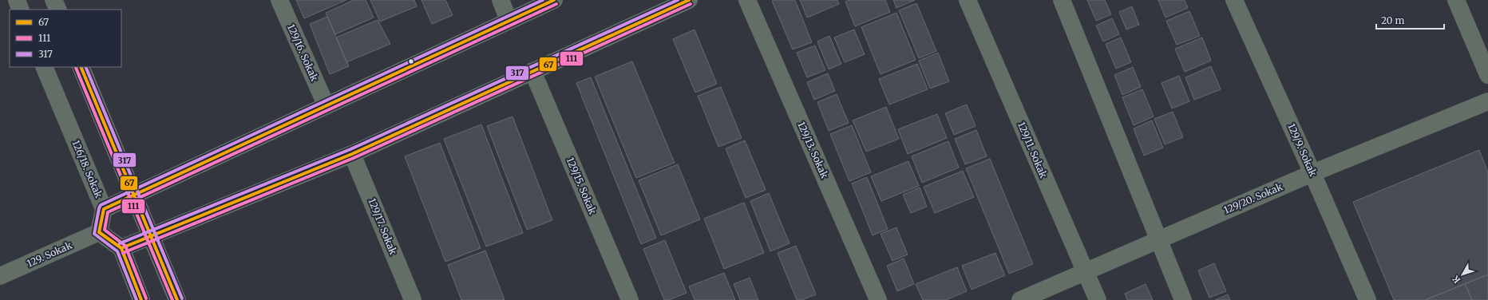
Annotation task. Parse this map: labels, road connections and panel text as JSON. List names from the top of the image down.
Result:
{
  "streets": {
    "street": [
      "129/16. Sokak",
      "129/13. Sokak",
      "129/11. Sokak",
      "129/9. Sokak",
      "126/18. Sokak",
      "129/15. Sokak",
      "129/20. Sokak",
      "129/17. Sokak",
      "129. Sokak"
    ]
  },
  "crossings": [
    ["129/11. Sokak", "129/20. Sokak"],
    ["129/9. Sokak", "129/20. Sokak"],
    ["126/18. Sokak", "129. Sokak"]
  ],
  "lines": ["transit line 67", "transit line 317", "transit line 111"],
  "legend": ["67", "111", "317"],
  "scale_bar": "20 m",
  "north": "bottom left"
}
